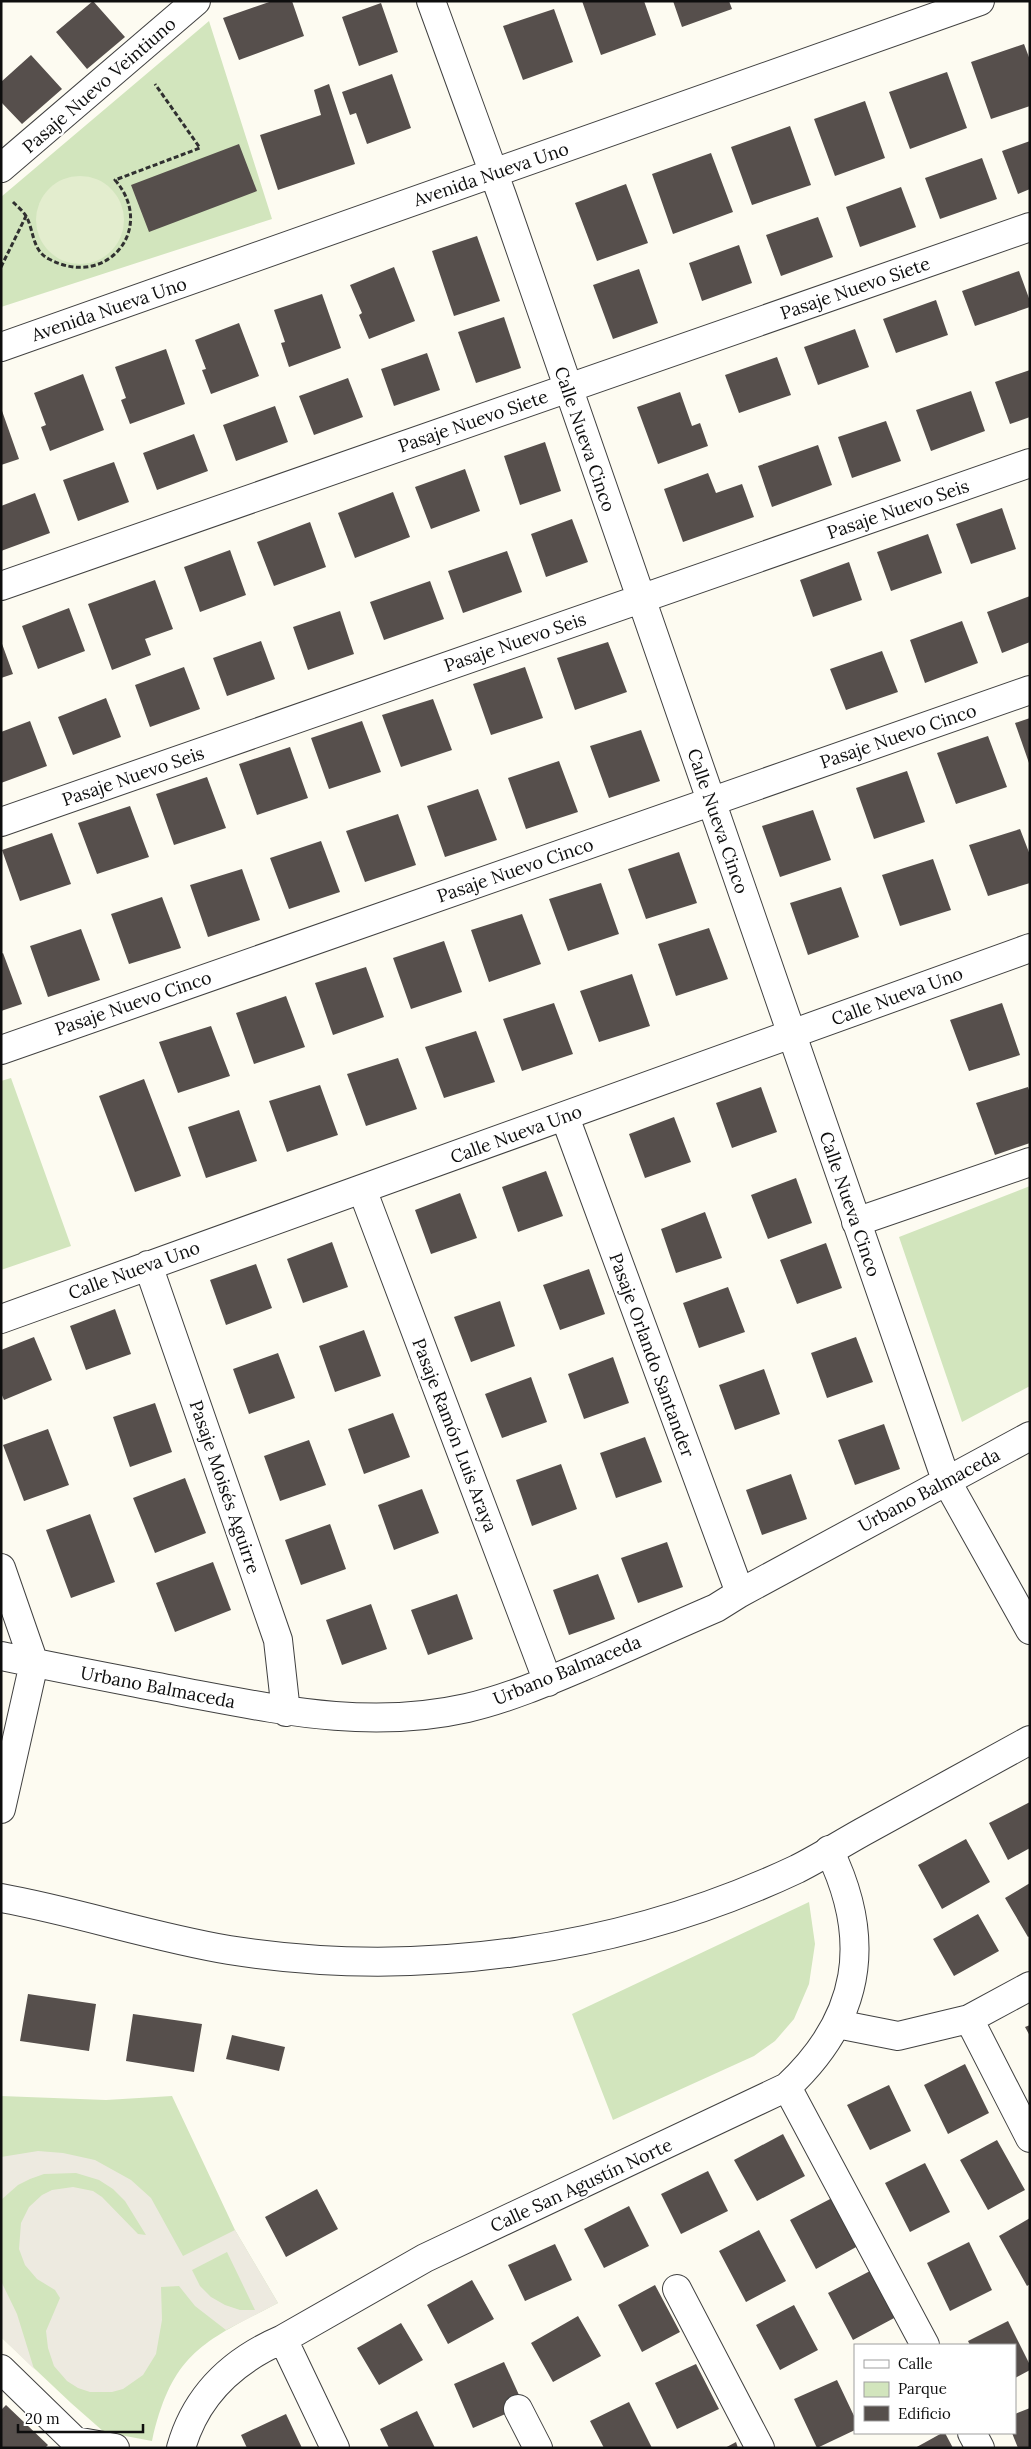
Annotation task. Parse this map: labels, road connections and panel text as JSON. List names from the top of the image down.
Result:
{
  "streets": {
    "street": [
      "Pasaje Nuevo Veintiuno",
      "Avenida Nueva Uno",
      "Pasaje Nuevo Siete",
      "Calle Nueva Cinco",
      "Pasaje Nuevo Seis",
      "Pasaje Nuevo Cinco",
      "Calle Nueva Uno",
      "Pasaje Orlando Santander",
      "Pasaje Ramón Luis Araya",
      "Pasaje Moisés Aguirre",
      "Urbano Balmaceda",
      "Calle San Agustín Norte"
    ]
  },
  "crossings": [
    ["Avenida Nueva Uno", "Calle Nueva Cinco"],
    ["Pasaje Nuevo Siete", "Calle Nueva Cinco"],
    ["Calle Nueva Cinco", "Pasaje Nuevo Seis"],
    ["Calle Nueva Cinco", "Pasaje Nuevo Cinco"],
    ["Calle Nueva Cinco", "Calle Nueva Uno"],
    ["Calle Nueva Cinco", "Urbano Balmaceda"],
    ["Calle Nueva Uno", "Pasaje Orlando Santander"],
    ["Calle Nueva Uno", "Pasaje Ramón Luis Araya"],
    ["Calle Nueva Uno", "Pasaje Moisés Aguirre"],
    ["Pasaje Orlando Santander", "Urbano Balmaceda"],
    ["Pasaje Ramón Luis Araya", "Urbano Balmaceda"],
    ["Pasaje Moisés Aguirre", "Urbano Balmaceda"]
  ],
  "legend": ["Calle", "Parque", "Edificio"],
  "scale_bar": "20 m"
}
